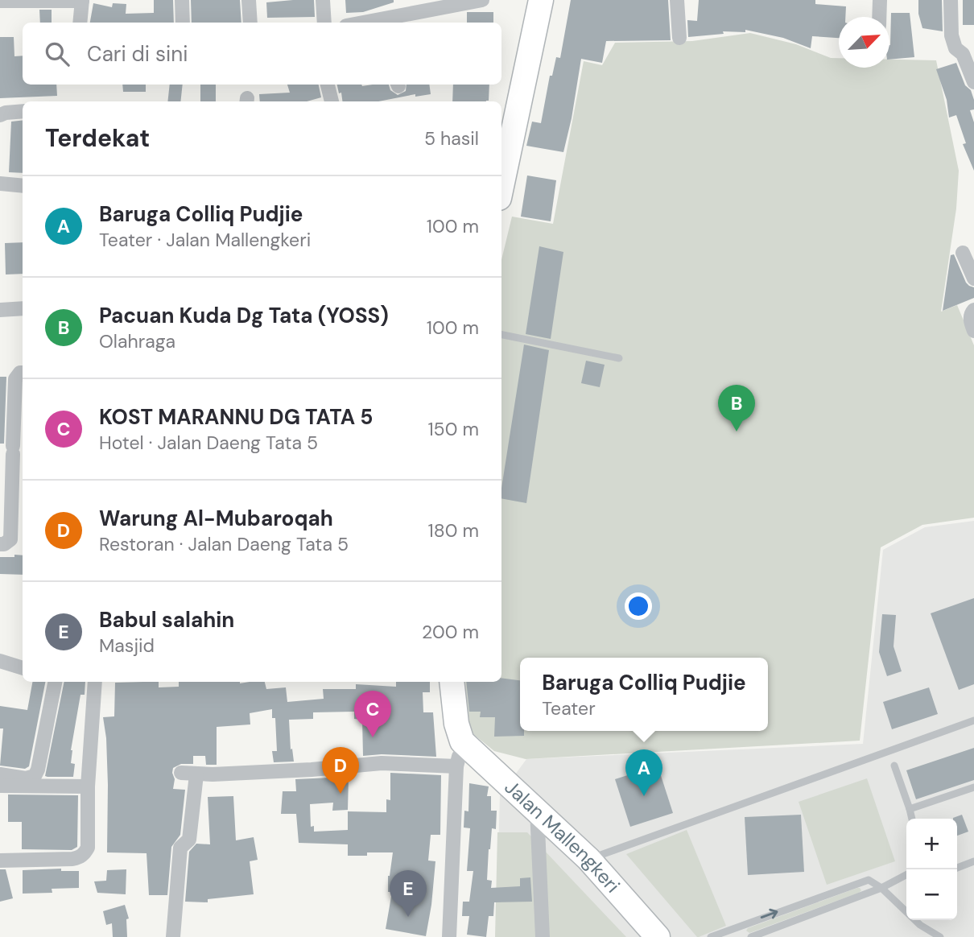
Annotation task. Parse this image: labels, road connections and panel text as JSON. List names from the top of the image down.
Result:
{
  "streets": {
    "main road": ["Jalan Mallengkeri"]
  },
  "north": "top right",
  "page": {
    "search": "Cari di sini",
    "heading": ["Terdekat", "5 hasil"],
    "list": [
      {
        "mark": "A",
        "name": "Baruga Colliq Pudjie",
        "note": "Teater · Jalan Mallengkeri",
        "value": "100 m"
      },
      {
        "mark": "B",
        "name": "Pacuan Kuda Dg Tata (YOSS)",
        "note": "Olahraga",
        "value": "100 m"
      },
      {
        "mark": "C",
        "name": "KOST MARANNU DG TATA 5",
        "note": "Hotel · Jalan Daeng Tata 5",
        "value": "150 m"
      },
      {
        "mark": "D",
        "name": "Warung Al-Mubaroqah",
        "note": "Restoran · Jalan Daeng Tata 5",
        "value": "180 m"
      },
      {
        "mark": "E",
        "name": "Babul salahin",
        "note": "Masjid",
        "value": "200 m"
      }
    ],
    "pins": [
      "B",
      "C",
      "D",
      "A",
      "E"
    ],
    "popup": ["Baruga Colliq Pudjie", "Teater"],
    "map_buttons": ["+", "−"]
  }
}
